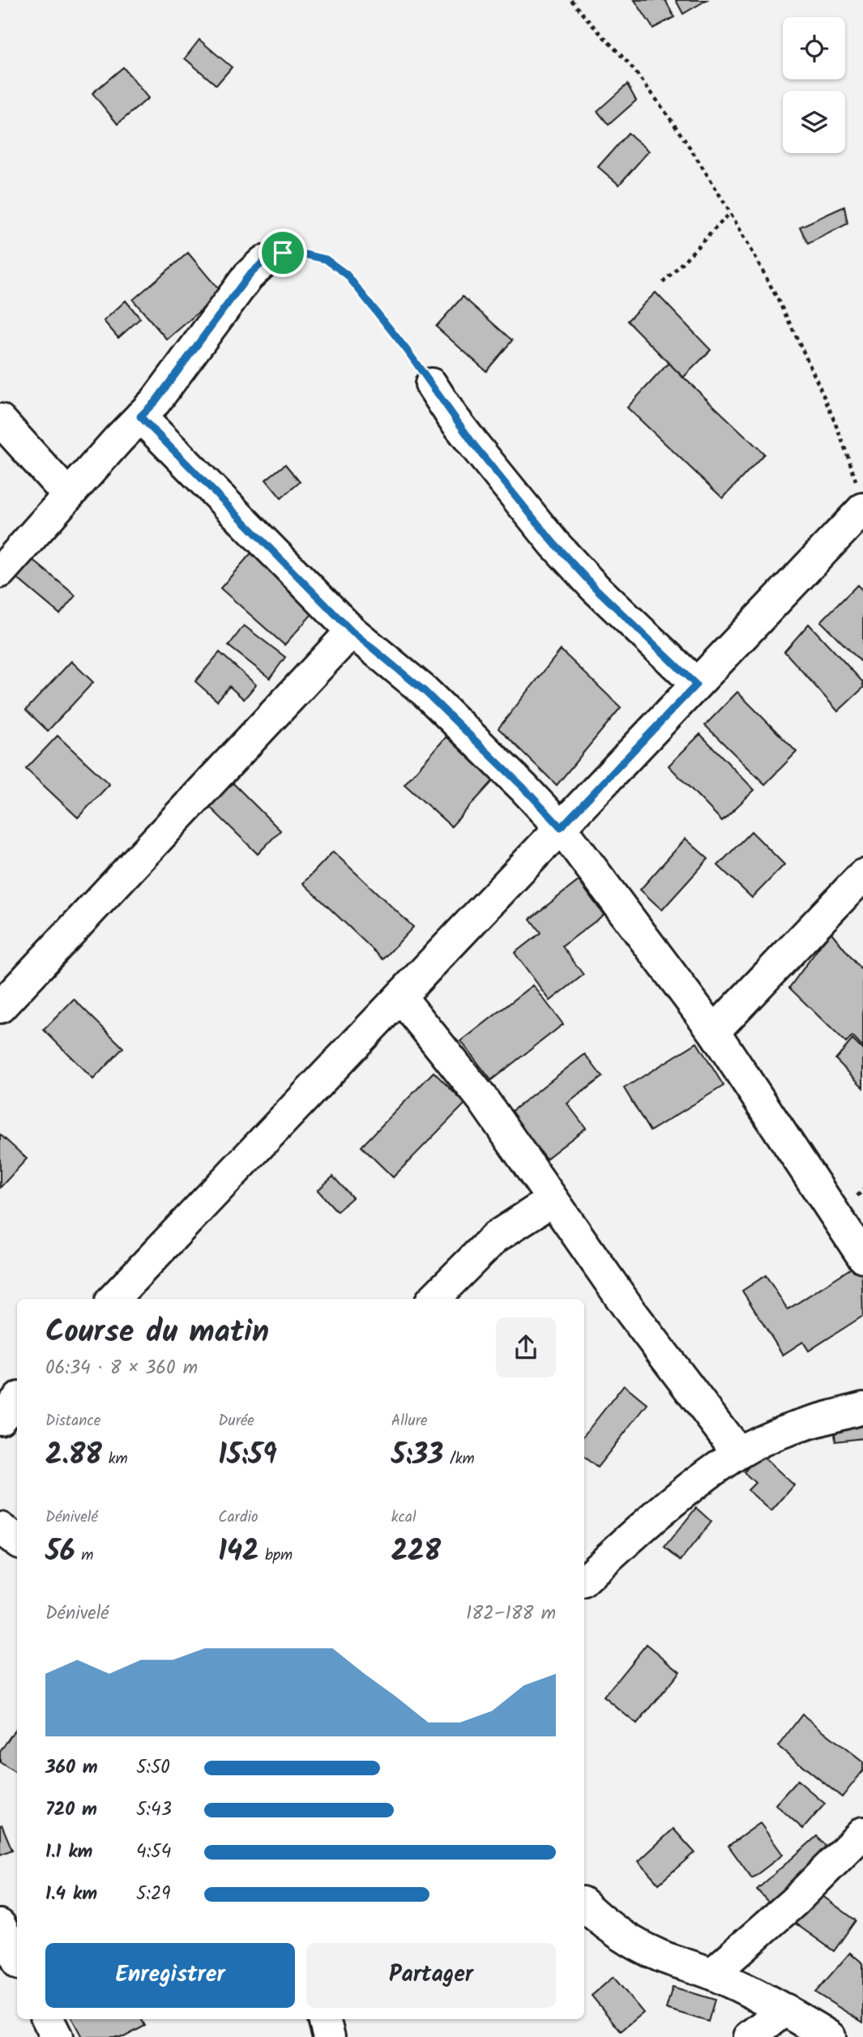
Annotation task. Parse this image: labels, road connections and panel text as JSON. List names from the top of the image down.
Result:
{
  "page": {
    "heading": ["Course du matin", "06:34 · 8 × 360 m"],
    "stats": [
      ["Distance", "2.88 km"],
      ["Durée", "15:59"],
      ["Allure", "5:33 /km"],
      ["Dénivelé", "56 m"],
      ["Cardio", "142 bpm"],
      ["kcal", "228"]
    ],
    "chart": ["Dénivelé", "182–188 m"],
    "list": [
      {
        "name": "360 m",
        "note": "5:50"
      },
      {
        "name": "720 m",
        "note": "5:43"
      },
      {
        "name": "1.1 km",
        "note": "4:54"
      },
      {
        "name": "1.4 km",
        "note": "5:29"
      }
    ],
    "buttons": ["Enregistrer", "Partager"]
  }
}
